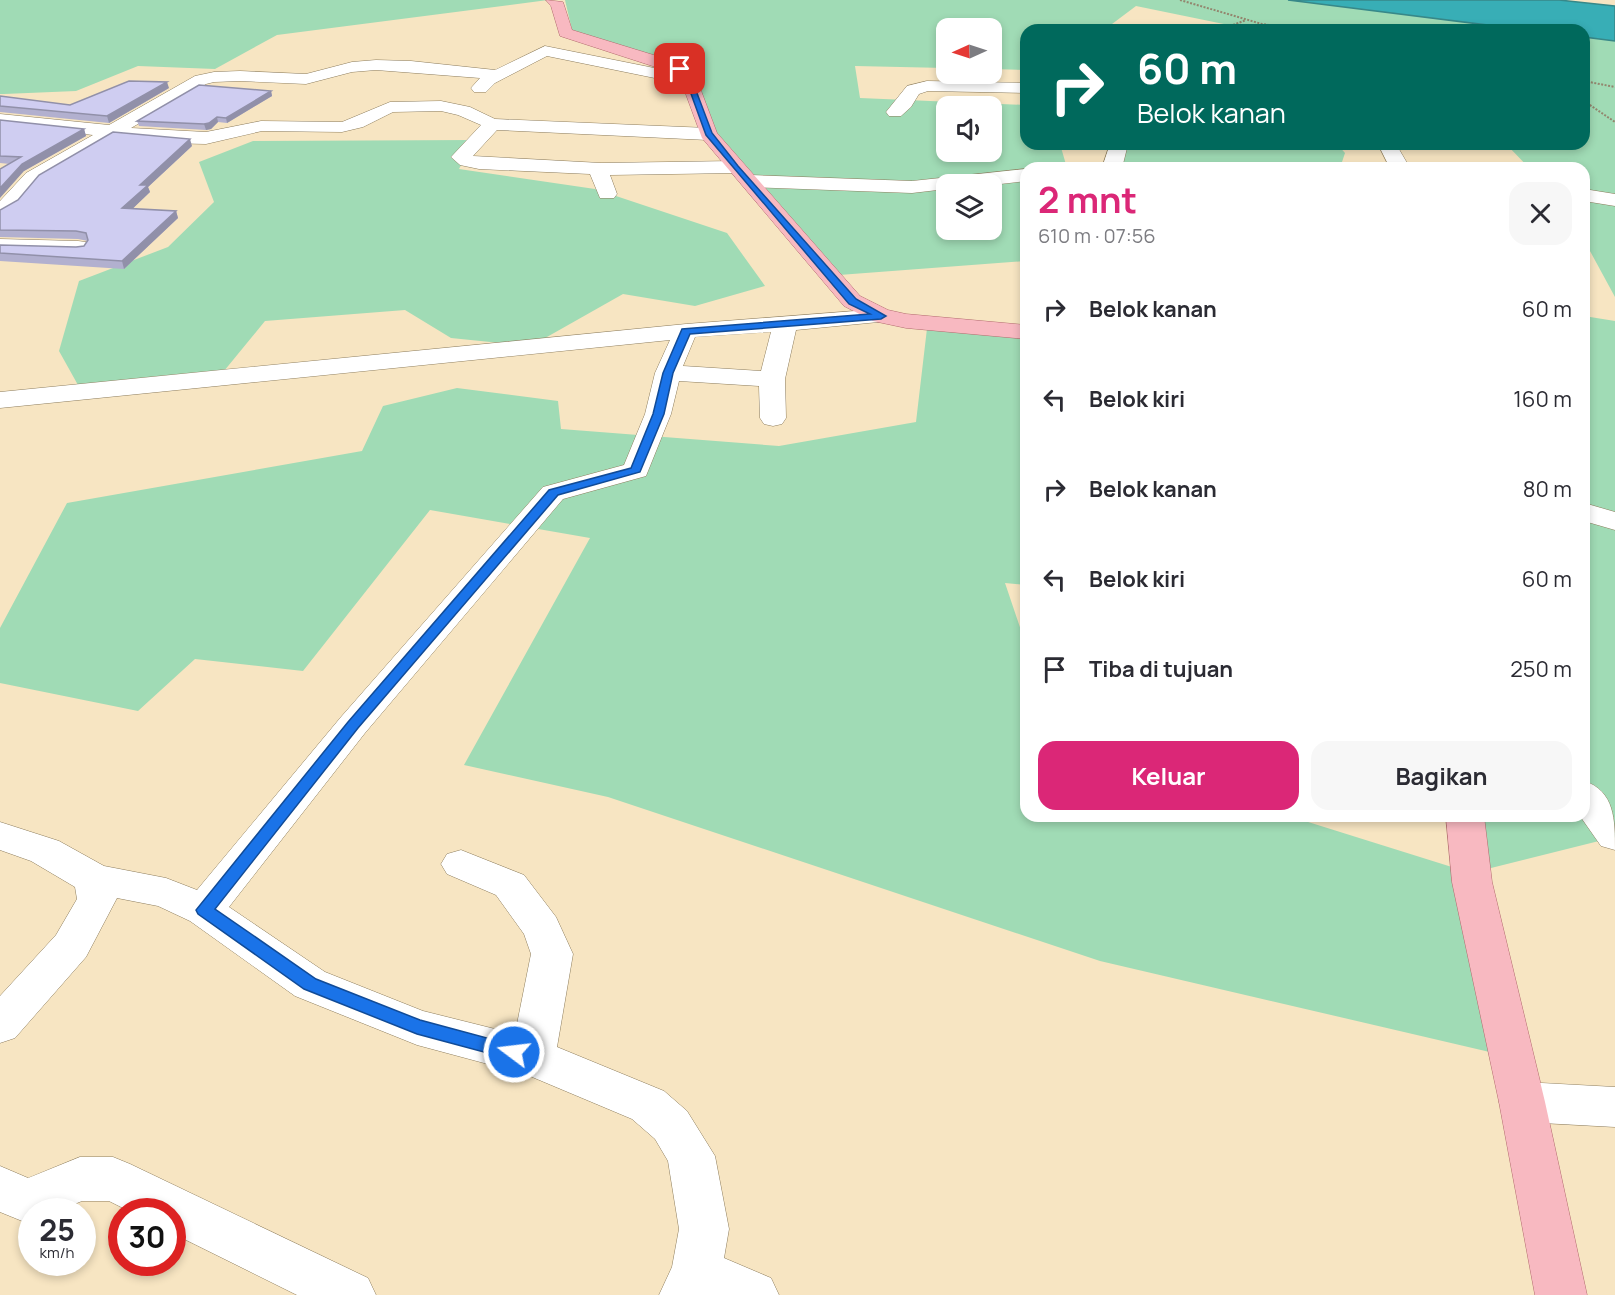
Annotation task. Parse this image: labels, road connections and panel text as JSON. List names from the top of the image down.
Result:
{
  "north": "left",
  "page": {
    "turn": ["60 m", "Belok kanan"],
    "heading": ["2 mnt", "610 m · 07:56"],
    "list": [
      {
        "name": "Belok kanan",
        "value": "60 m"
      },
      {
        "name": "Belok kiri",
        "value": "160 m"
      },
      {
        "name": "Belok kanan",
        "value": "80 m"
      },
      {
        "name": "Belok kiri",
        "value": "60 m"
      },
      {
        "name": "Tiba di tujuan",
        "value": "250 m"
      }
    ],
    "buttons": ["Keluar", "Bagikan"],
    "speed": "25 km/h",
    "limit": "30"
  }
}
